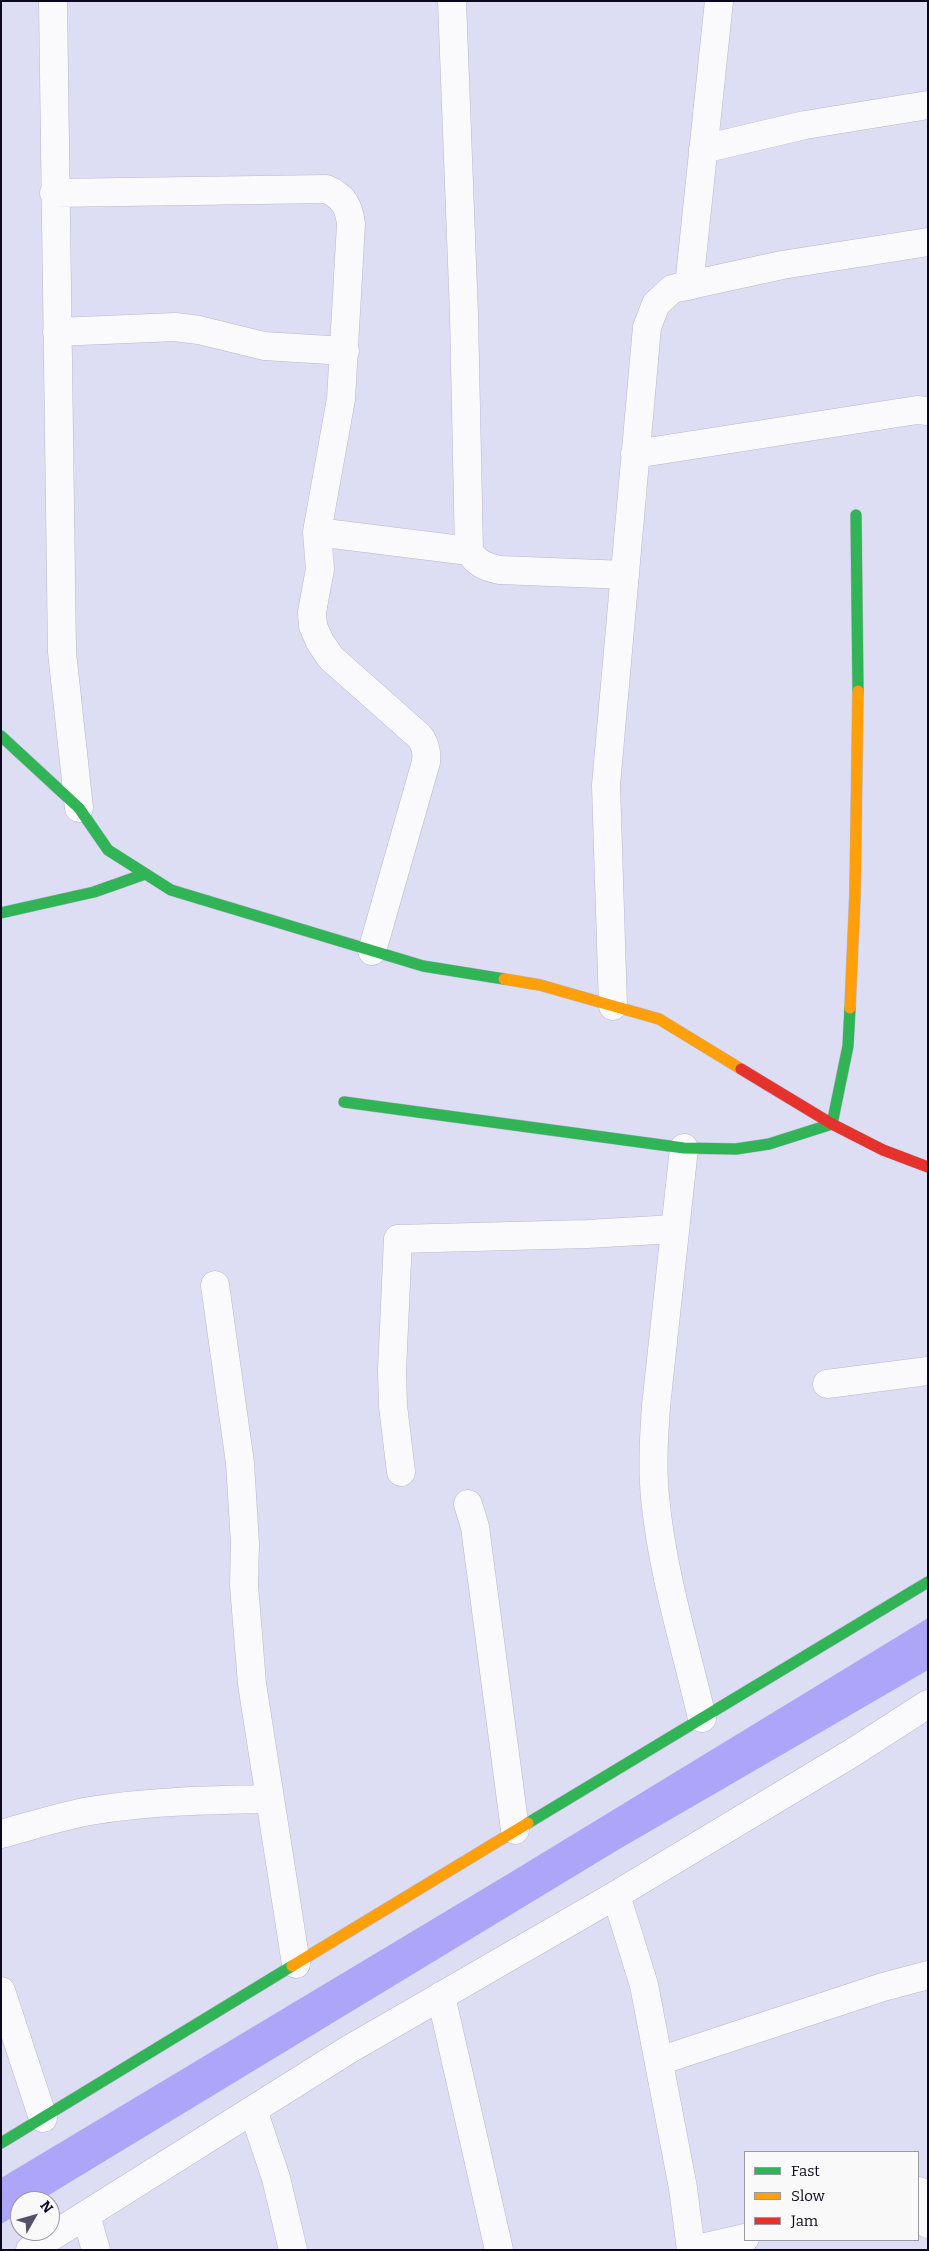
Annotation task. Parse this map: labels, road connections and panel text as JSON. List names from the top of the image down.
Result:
{
  "legend": ["Fast", "Slow", "Jam"],
  "north": "top right"
}
